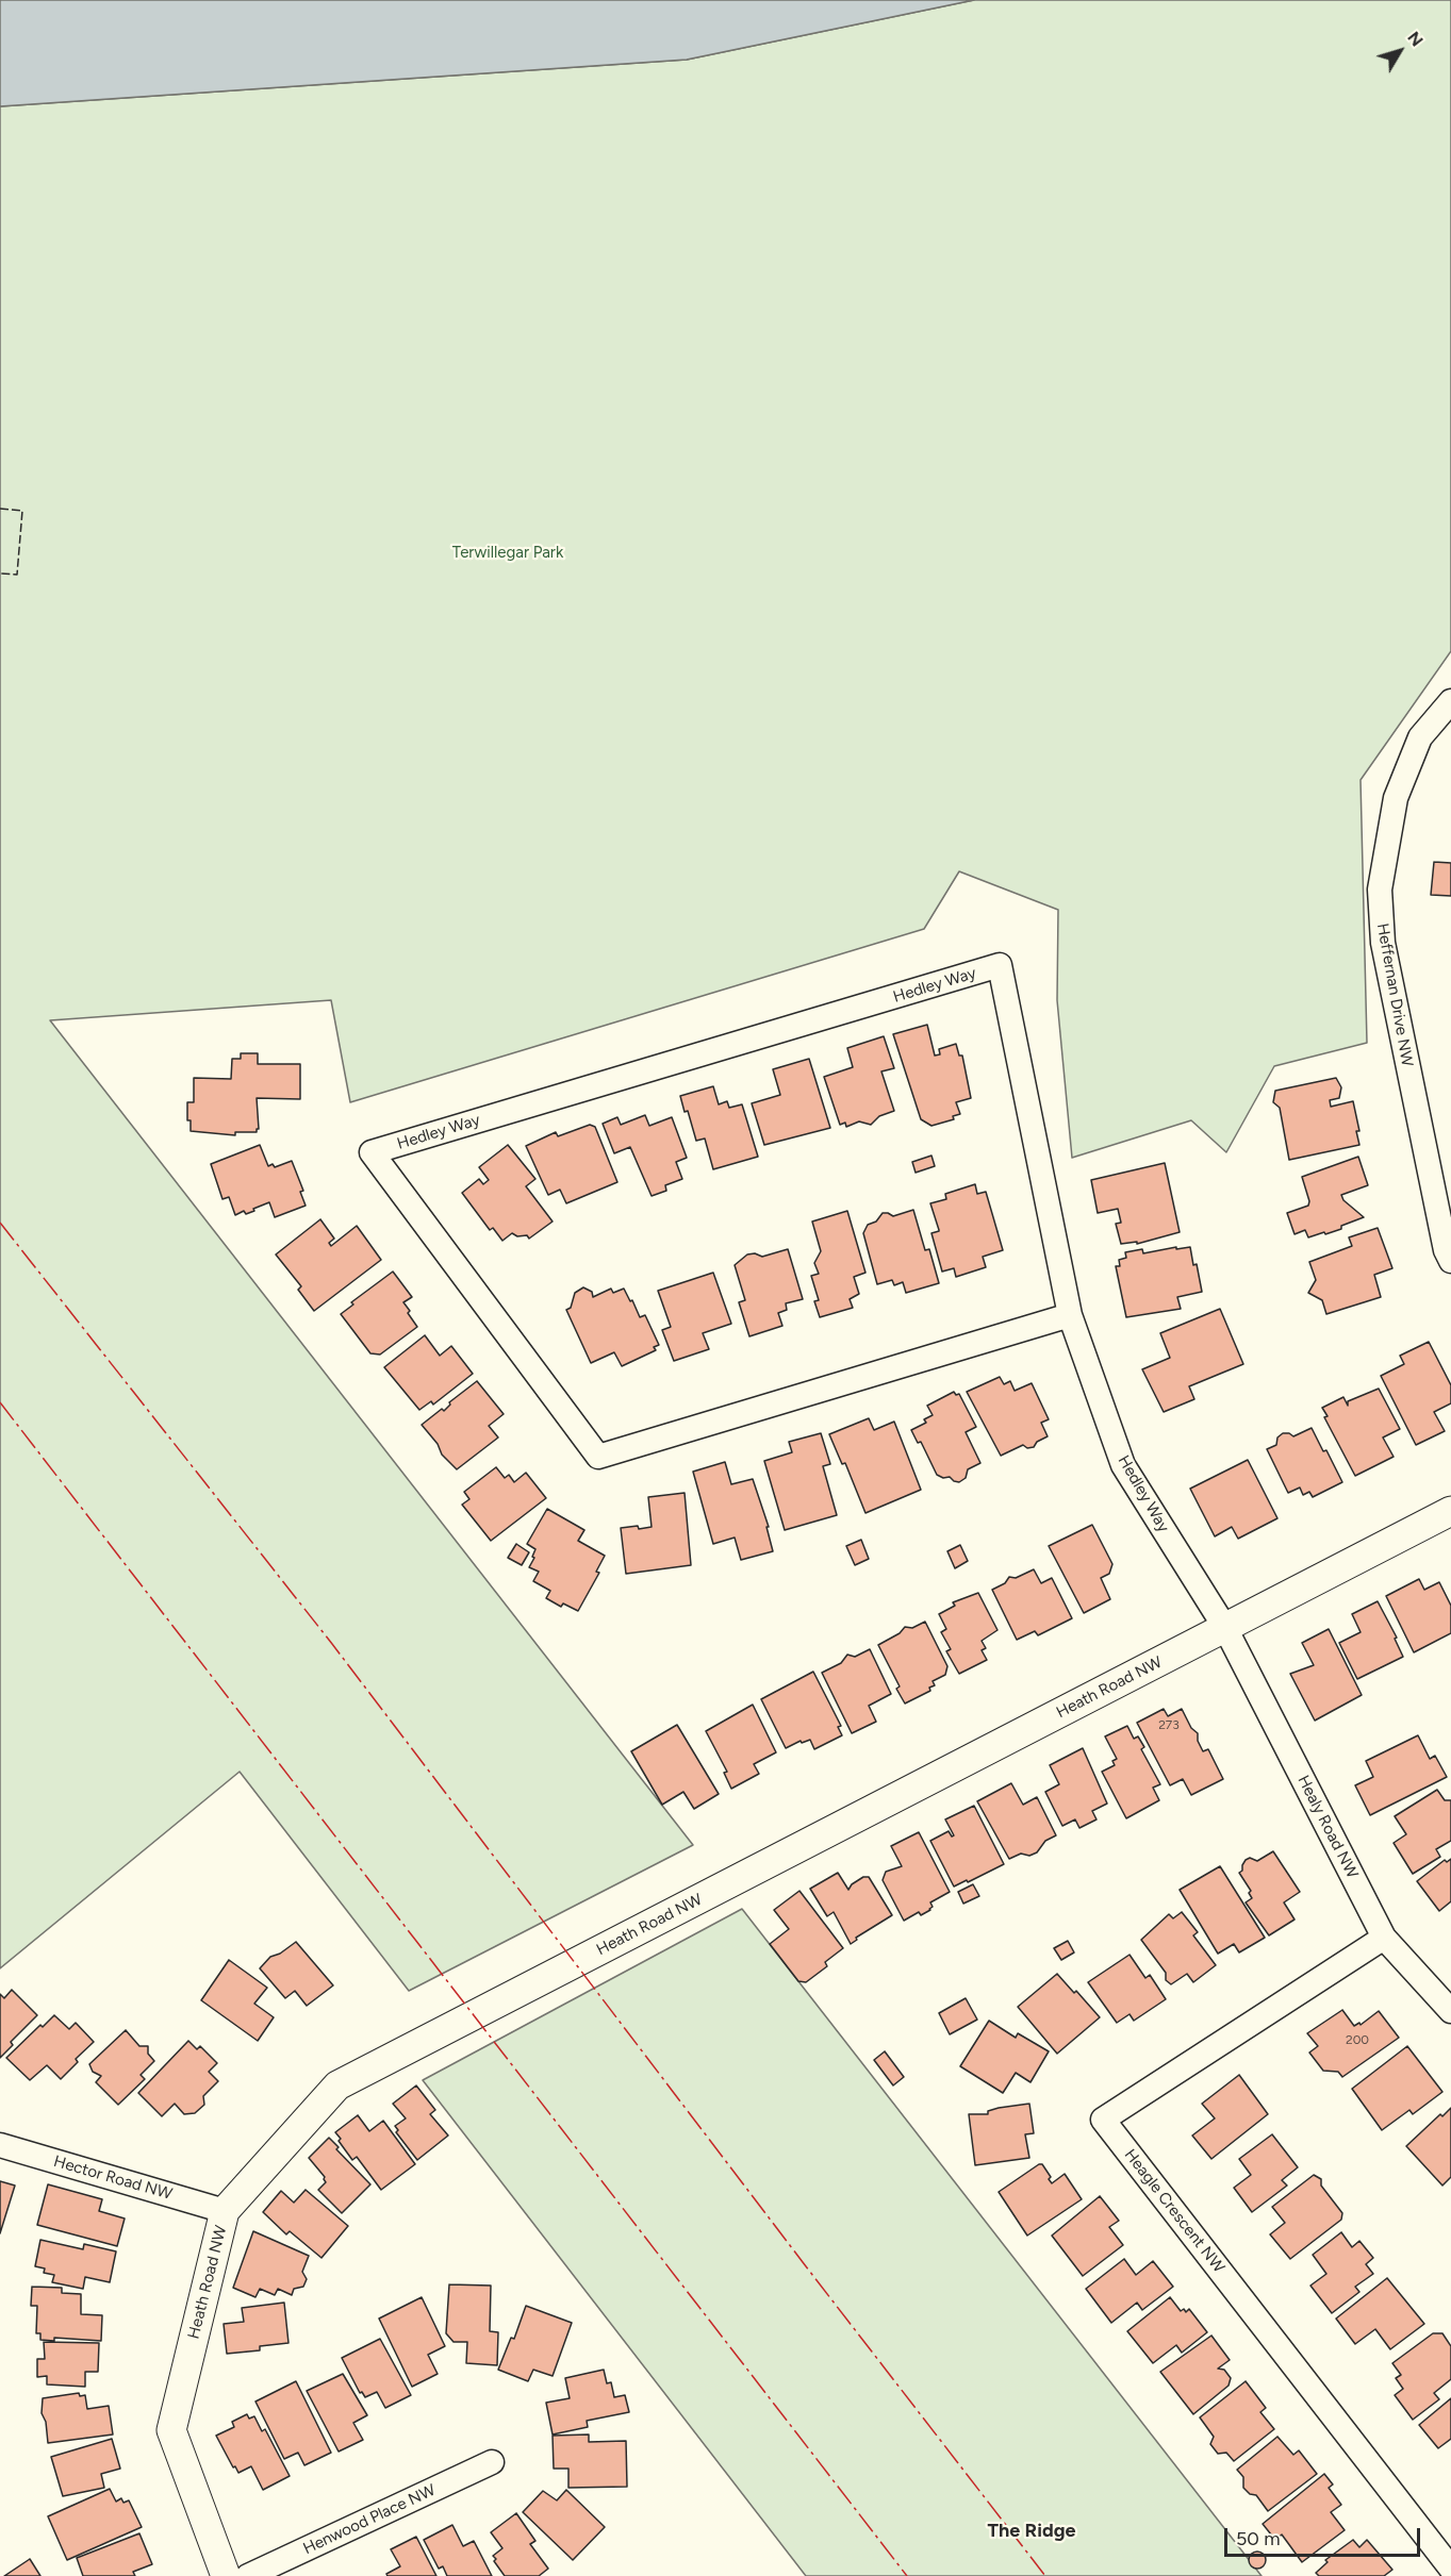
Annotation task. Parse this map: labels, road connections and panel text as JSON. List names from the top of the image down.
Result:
{
  "streets": {
    "street": [
      "Hedley Way",
      "Heffernan Drive NW",
      "Heath Road NW",
      "Healy Road NW",
      "Hector Road NW",
      "Heagle Crescent NW",
      "Henwood Place NW"
    ]
  },
  "crossings": [
    ["Hedley Way", "Heath Road NW"],
    ["Hedley Way", "Healy Road NW"],
    ["Heath Road NW", "Healy Road NW"],
    ["Heath Road NW", "Hector Road NW"],
    ["Healy Road NW", "Heagle Crescent NW"]
  ],
  "districts": ["The Ridge"],
  "parks": ["Terwillegar Park"],
  "house_numbers": ["273", "200"],
  "scale_bar": "50 m",
  "north": "top right"
}
